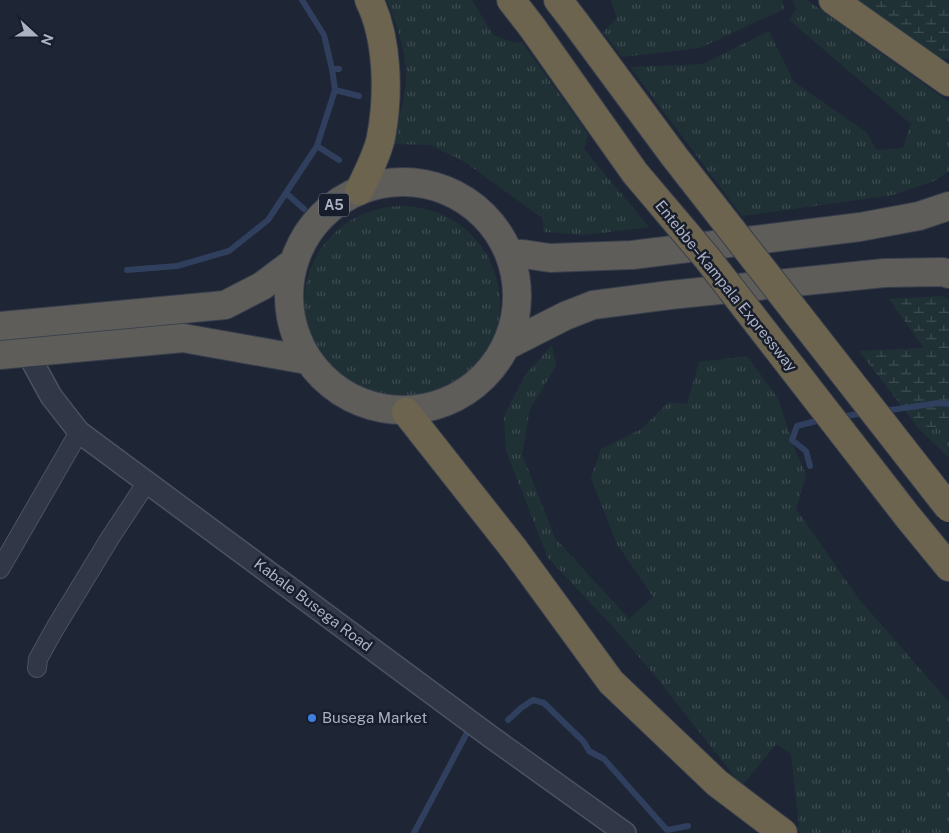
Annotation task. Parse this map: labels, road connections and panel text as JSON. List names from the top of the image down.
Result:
{
  "streets": {
    "highway": ["A5", "Entebbe–Kampala Expressway"],
    "street": ["Kabale Busega Road"]
  },
  "places": ["Busega Market"],
  "north": "right"
}
